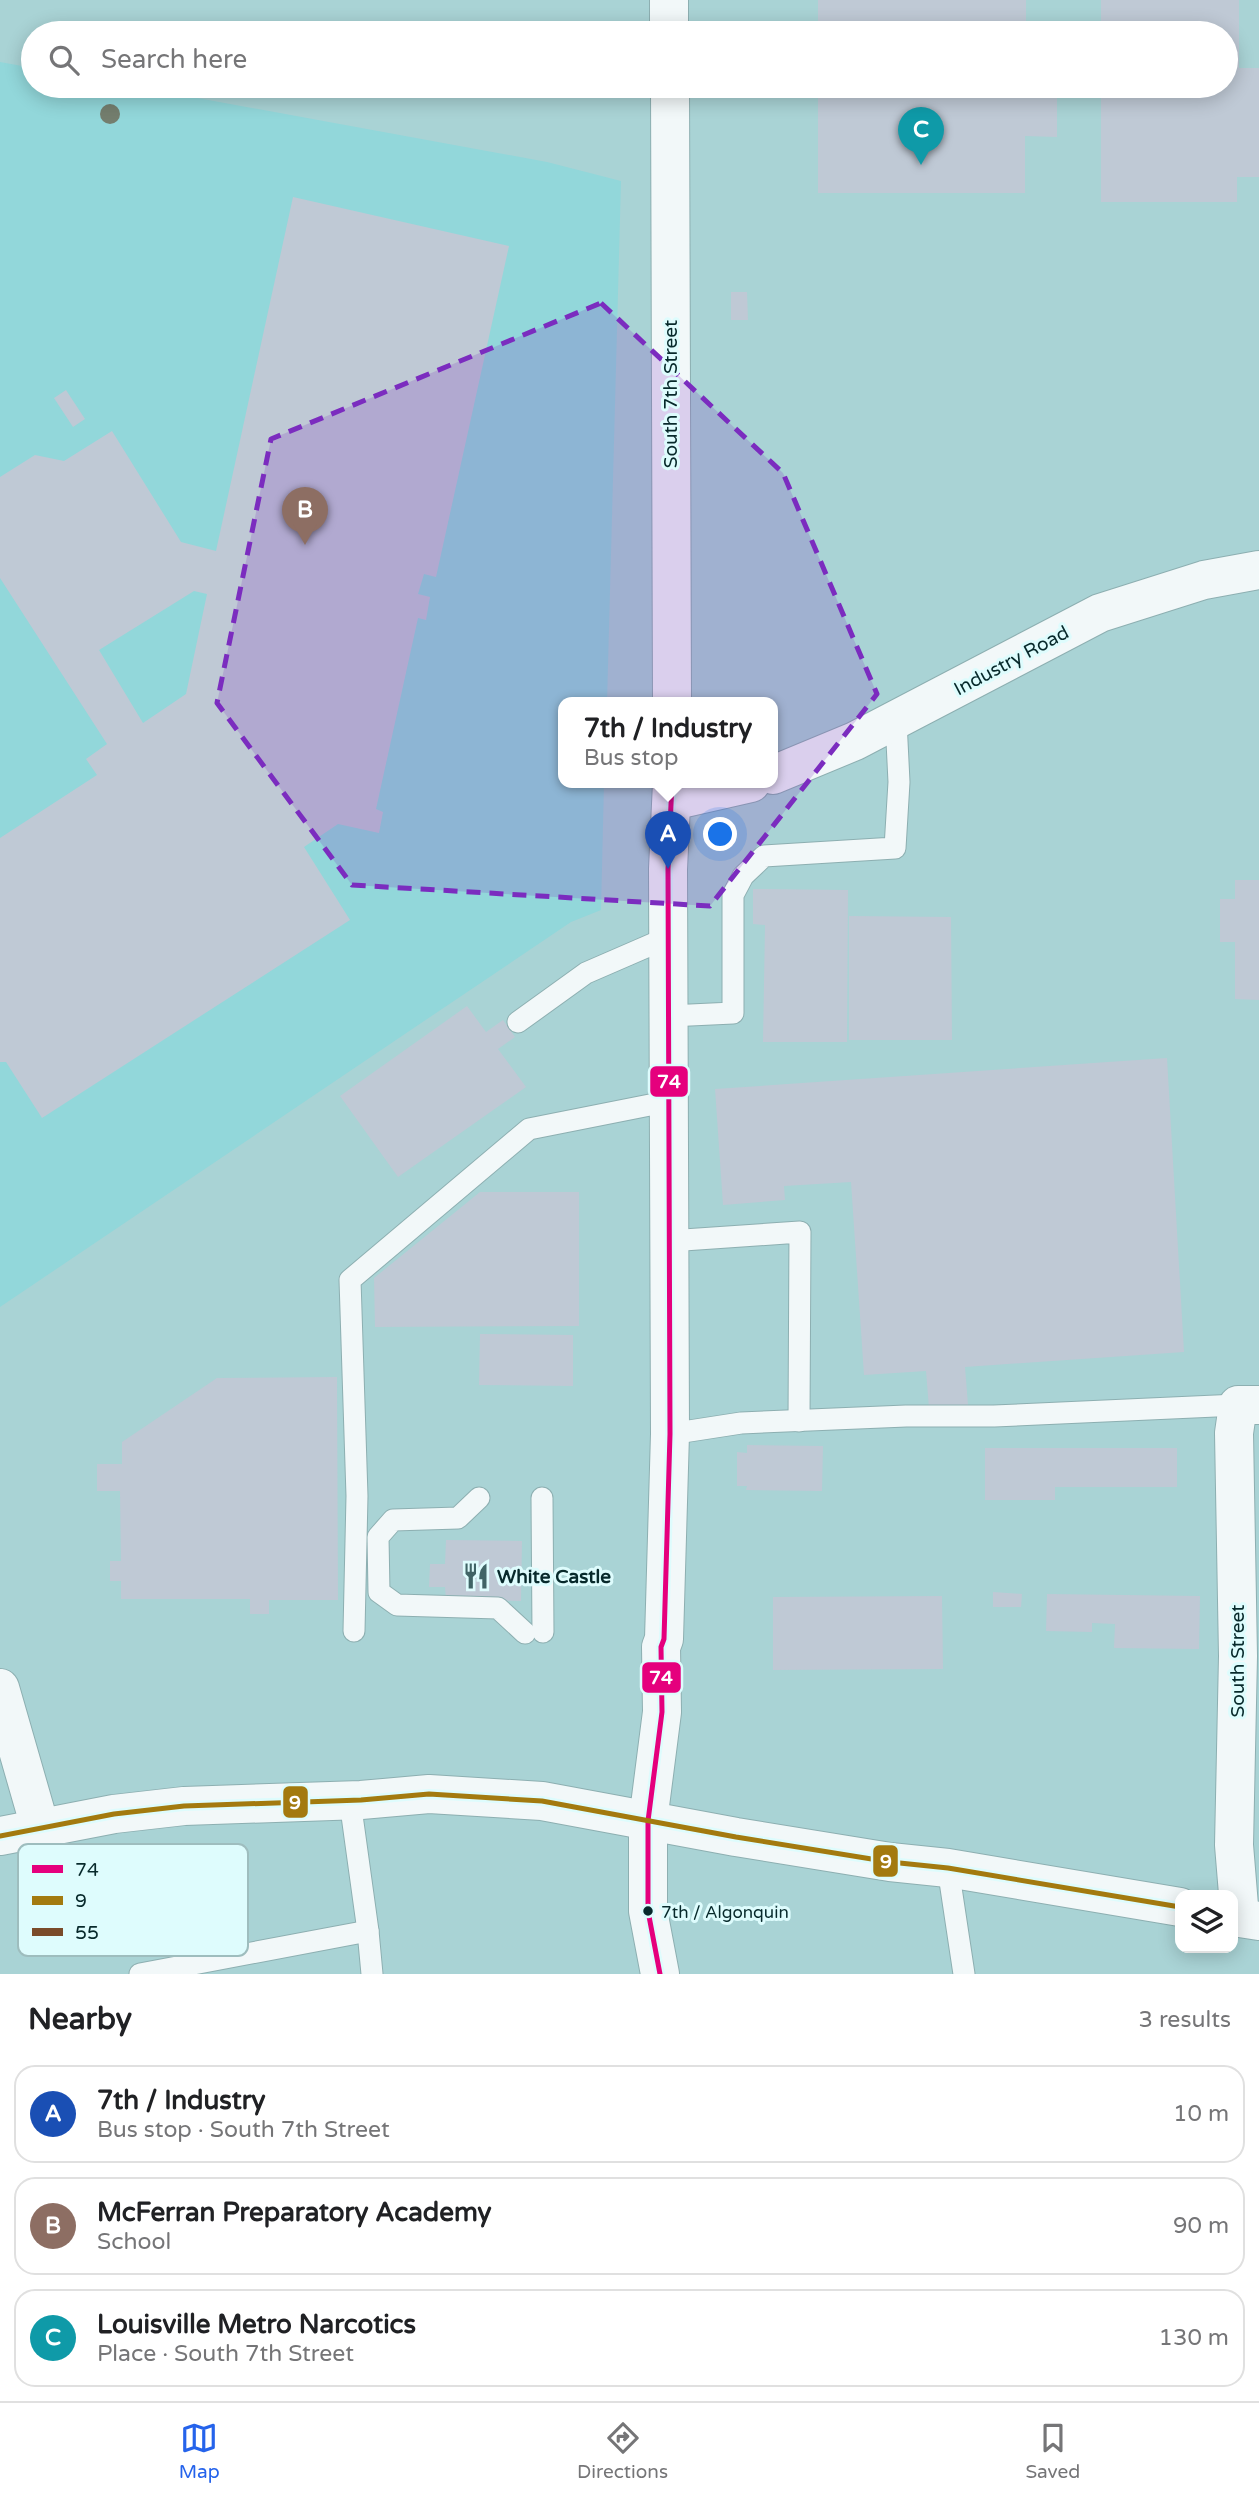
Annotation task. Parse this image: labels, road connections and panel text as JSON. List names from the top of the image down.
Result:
{
  "streets": {
    "main road": ["South 7th Street", "Industry Road", "South Street"]
  },
  "places": {
    "restaurant": ["White Castle"],
    "other": ["7th / Algonquin"]
  },
  "lines": ["transit line 74", "transit line 9"],
  "legend": ["74", "9", "55"],
  "page": {
    "search": "Search here",
    "pins": ["C", "B", "A"],
    "popup": ["7th / Industry", "Bus stop"],
    "heading": ["Nearby", "3 results"],
    "list": [
      {
        "mark": "A",
        "name": "7th / Industry",
        "note": "Bus stop · South 7th Street",
        "value": "10 m"
      },
      {
        "mark": "B",
        "name": "McFerran Preparatory Academy",
        "note": "School",
        "value": "90 m"
      },
      {
        "mark": "C",
        "name": "Louisville Metro Narcotics",
        "note": "Place · South 7th Street",
        "value": "130 m"
      }
    ],
    "nav": ["Map", "Directions", "Saved"]
  }
}
